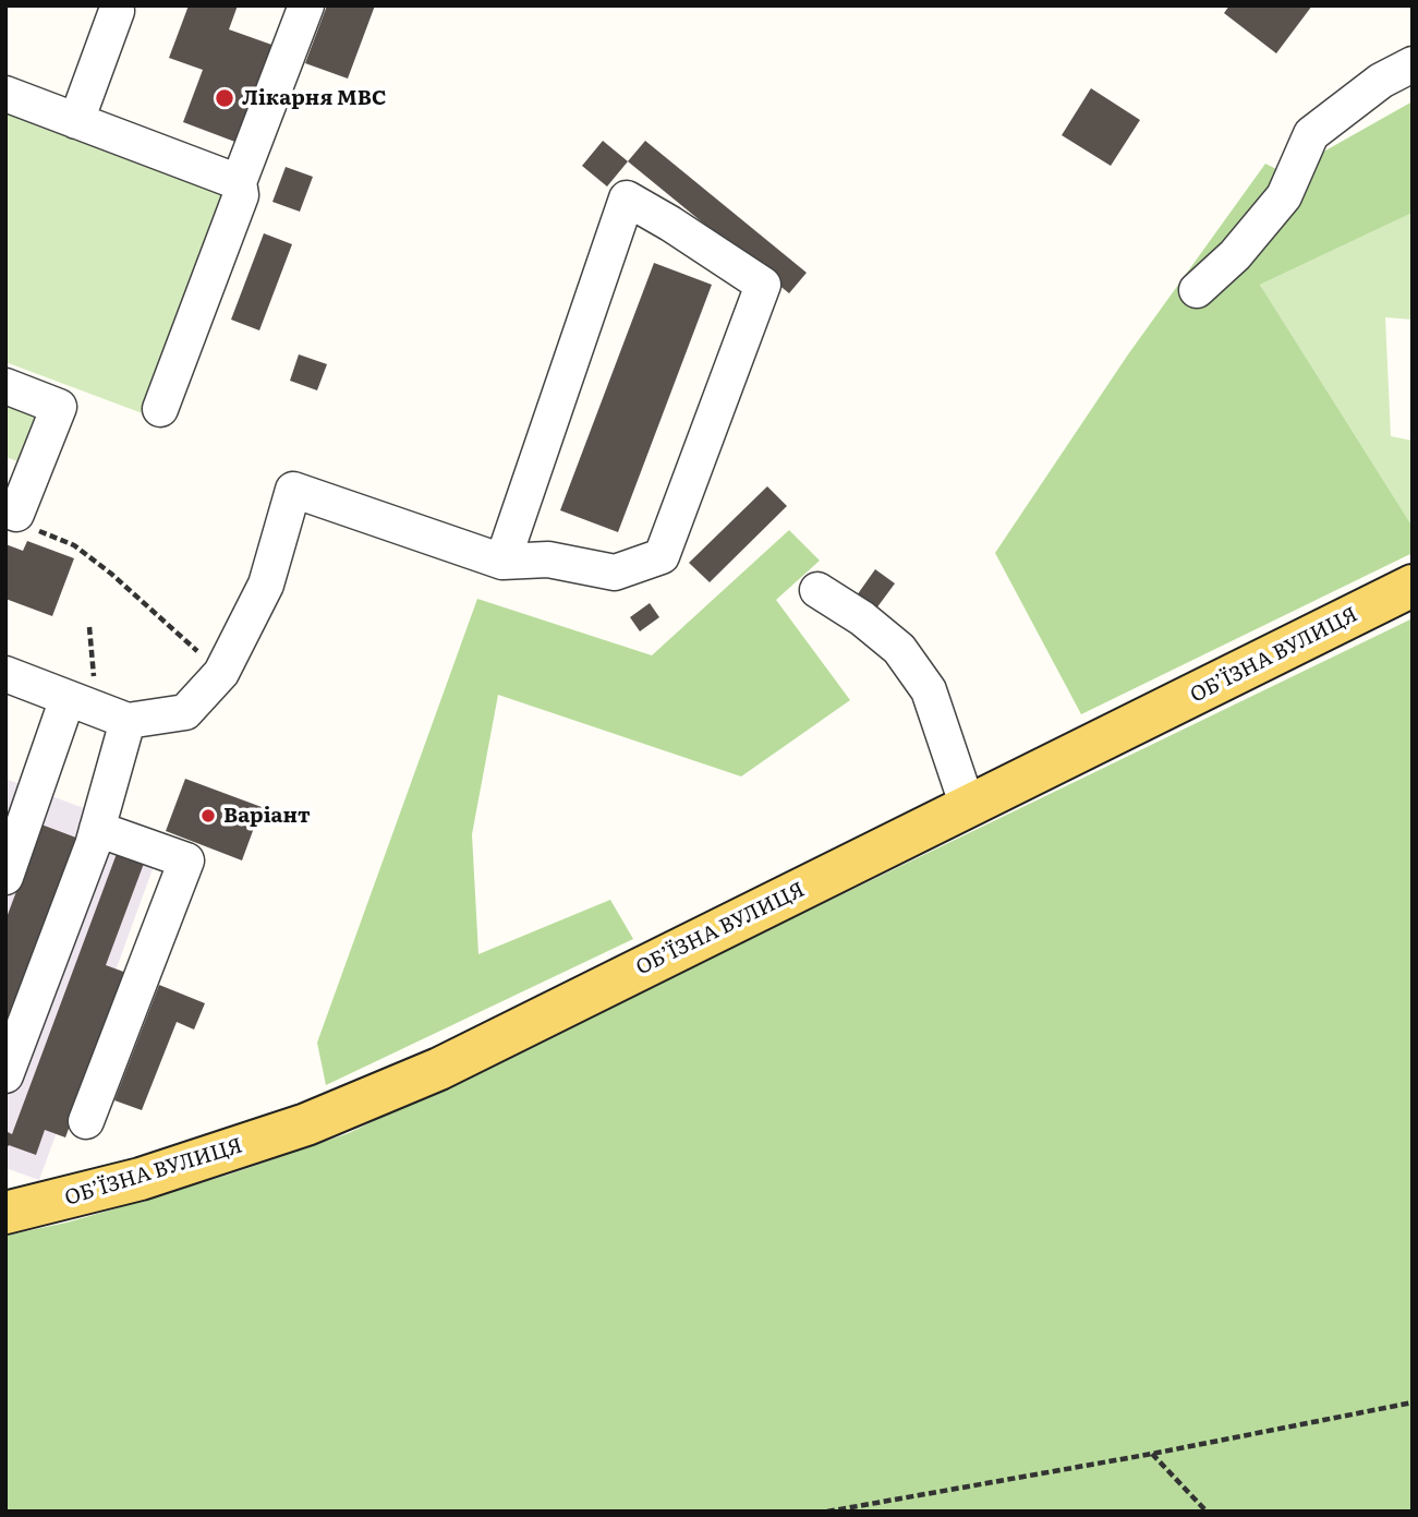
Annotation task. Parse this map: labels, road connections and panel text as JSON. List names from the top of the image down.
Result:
{
  "streets": {
    "main road": ["ОБ’ЇЗНА ВУЛИЦЯ"]
  },
  "places": ["Лікарня МВС", "Варіант"]
}
